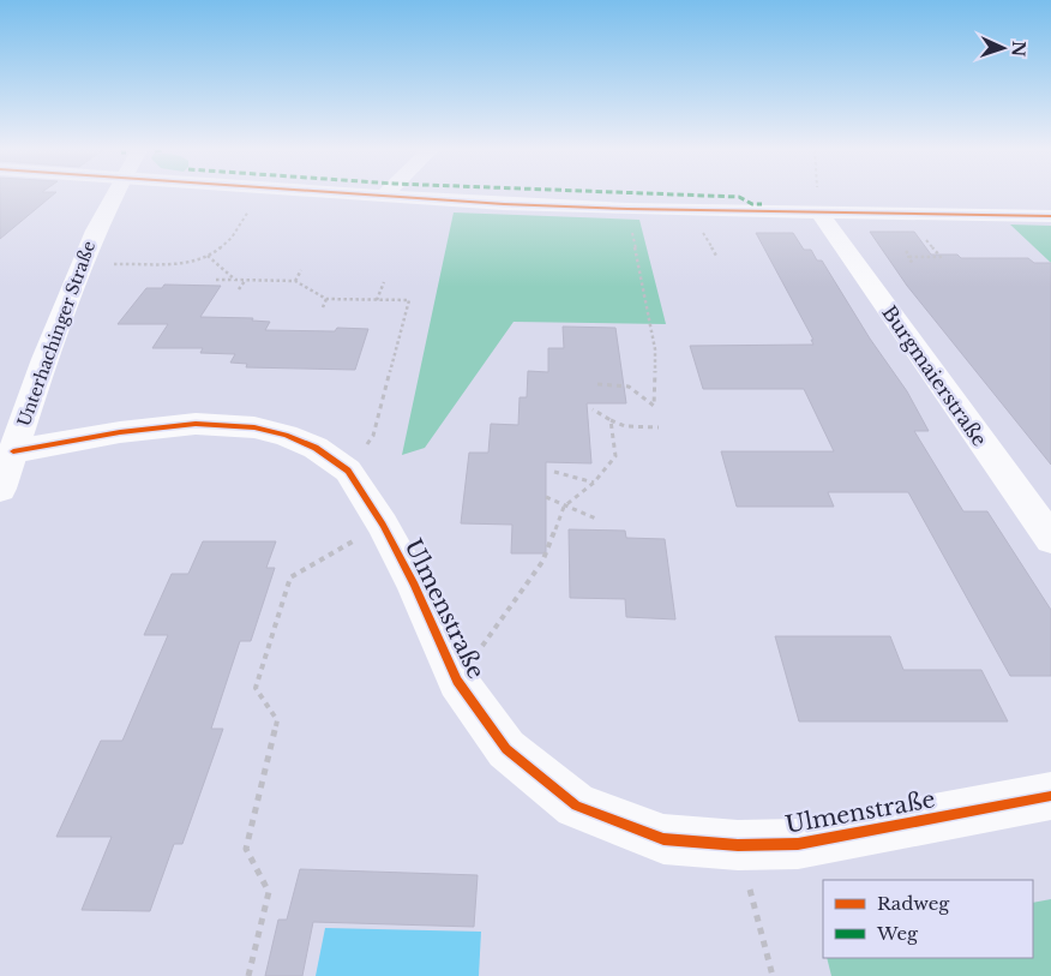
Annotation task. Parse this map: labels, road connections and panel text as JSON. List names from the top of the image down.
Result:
{
  "streets": {
    "street": ["Unterhachinger Straße", "Burgmaierstraße", "Ulmenstraße"]
  },
  "crossings": [
    ["Unterhachinger Straße", "Ulmenstraße"]
  ],
  "legend": ["Radweg", "Weg"],
  "north": "right"
}
